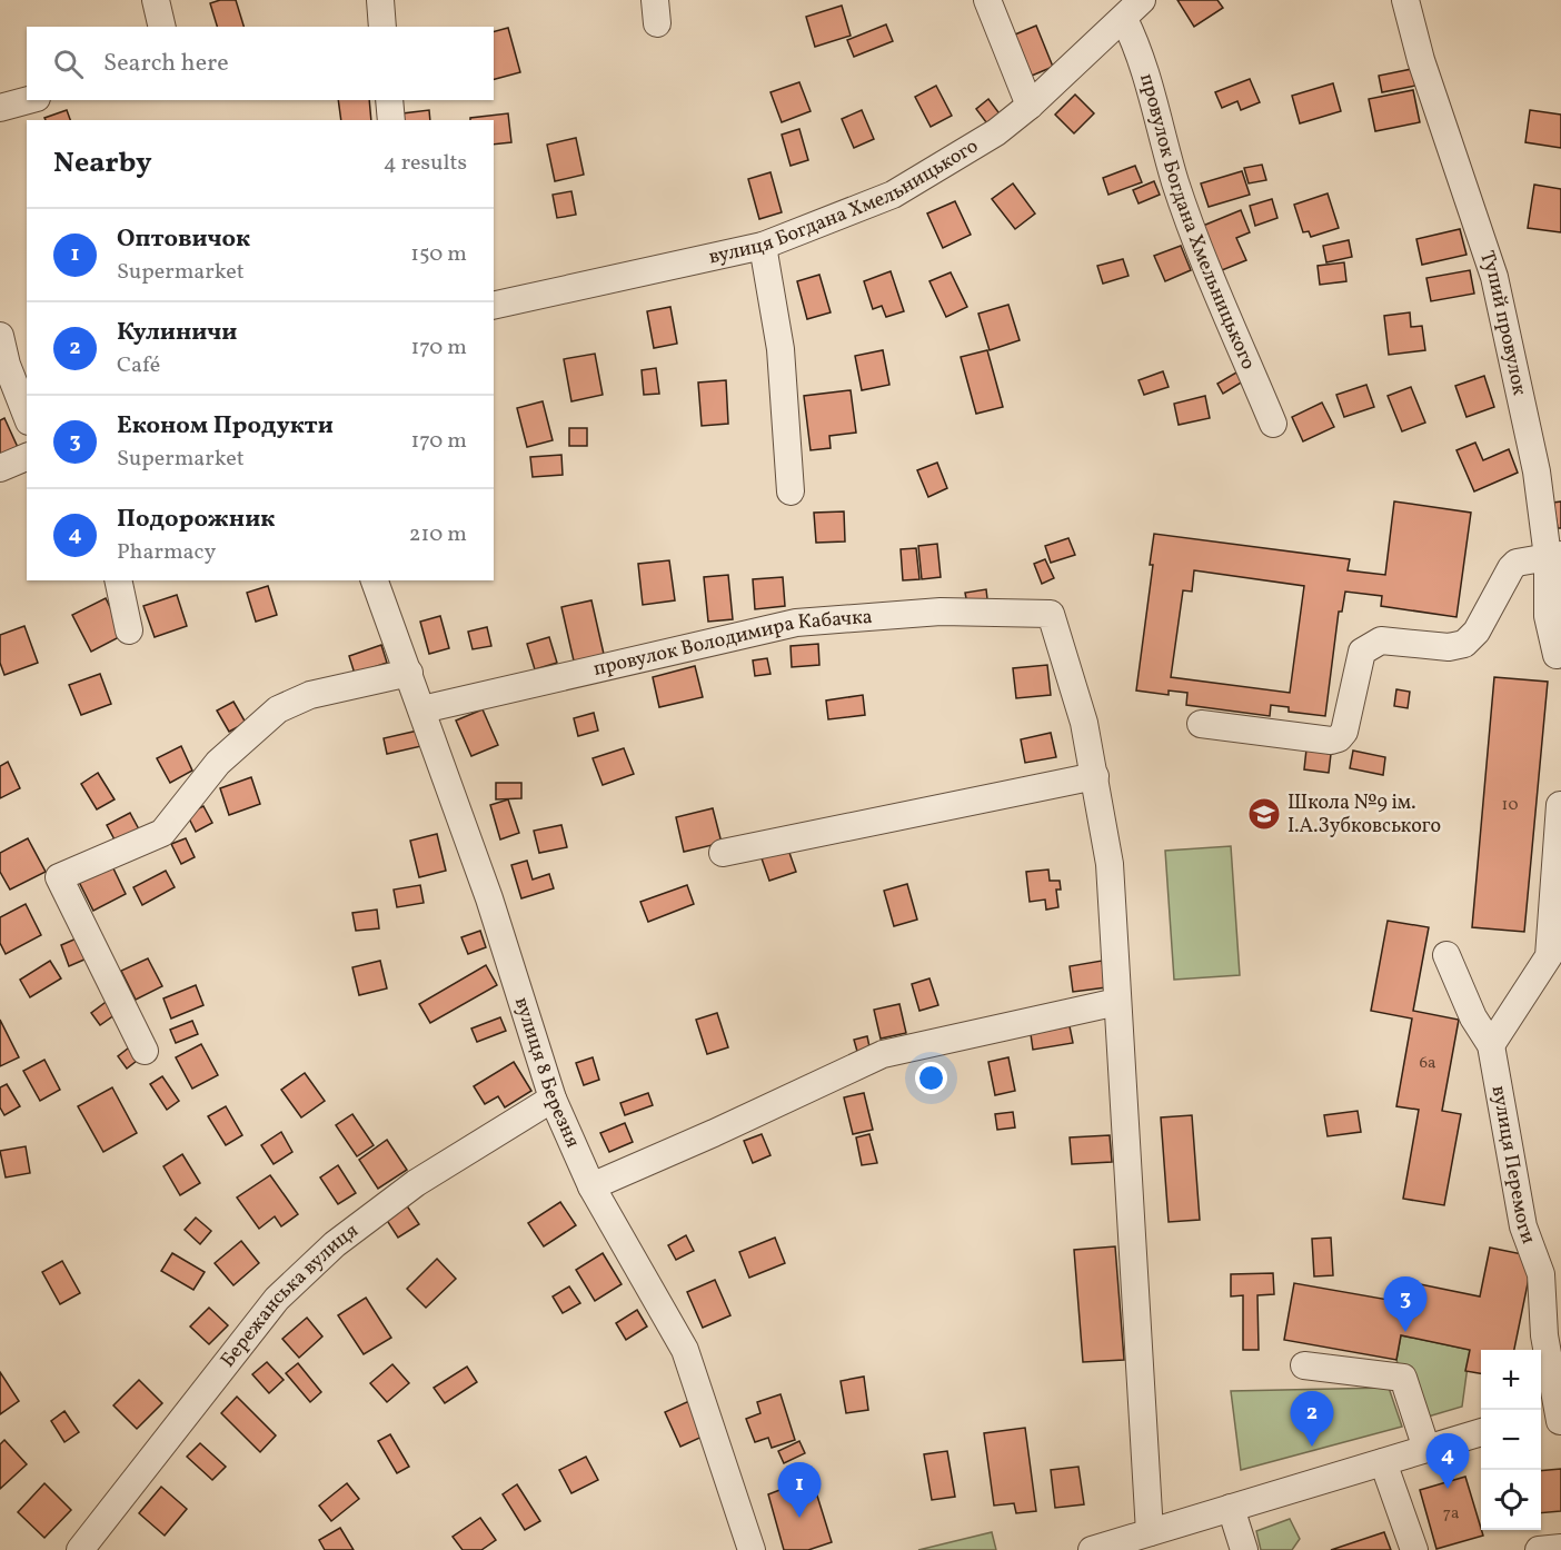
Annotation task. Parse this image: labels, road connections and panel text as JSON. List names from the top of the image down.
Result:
{
  "streets": {
    "street": [
      "вулиця Богдана Хмельницького",
      "провулок Богдана Хмельницького",
      "Тупий провулок",
      "провулок Володимира Кабачка",
      "вулиця 8 Березня",
      "вулиця Перемоги",
      "Бережанська вулиця"
    ]
  },
  "crossings": [
    ["вулиця Богдана Хмельницького", "провулок Богдана Хмельницького"],
    ["провулок Володимира Кабачка", "вулиця 8 Березня"],
    ["вулиця 8 Березня", "Бережанська вулиця"]
  ],
  "places": {
    "school or university": ["Школа №9 ім. І.А.Зубковського"]
  },
  "house_numbers": ["10", "6а", "7а"],
  "page": {
    "search": "Search here",
    "heading": ["Nearby", "4 results"],
    "list": [
      {
        "mark": "1",
        "name": "Оптовичок",
        "note": "Supermarket",
        "value": "150 m"
      },
      {
        "mark": "2",
        "name": "Кулиничи",
        "note": "Café",
        "value": "170 m"
      },
      {
        "mark": "3",
        "name": "Економ Продукти",
        "note": "Supermarket",
        "value": "170 m"
      },
      {
        "mark": "4",
        "name": "Подорожник",
        "note": "Pharmacy",
        "value": "210 m"
      }
    ],
    "pins": [
      "3",
      "2",
      "4",
      "1"
    ],
    "map_buttons": ["+", "−"]
  }
}
